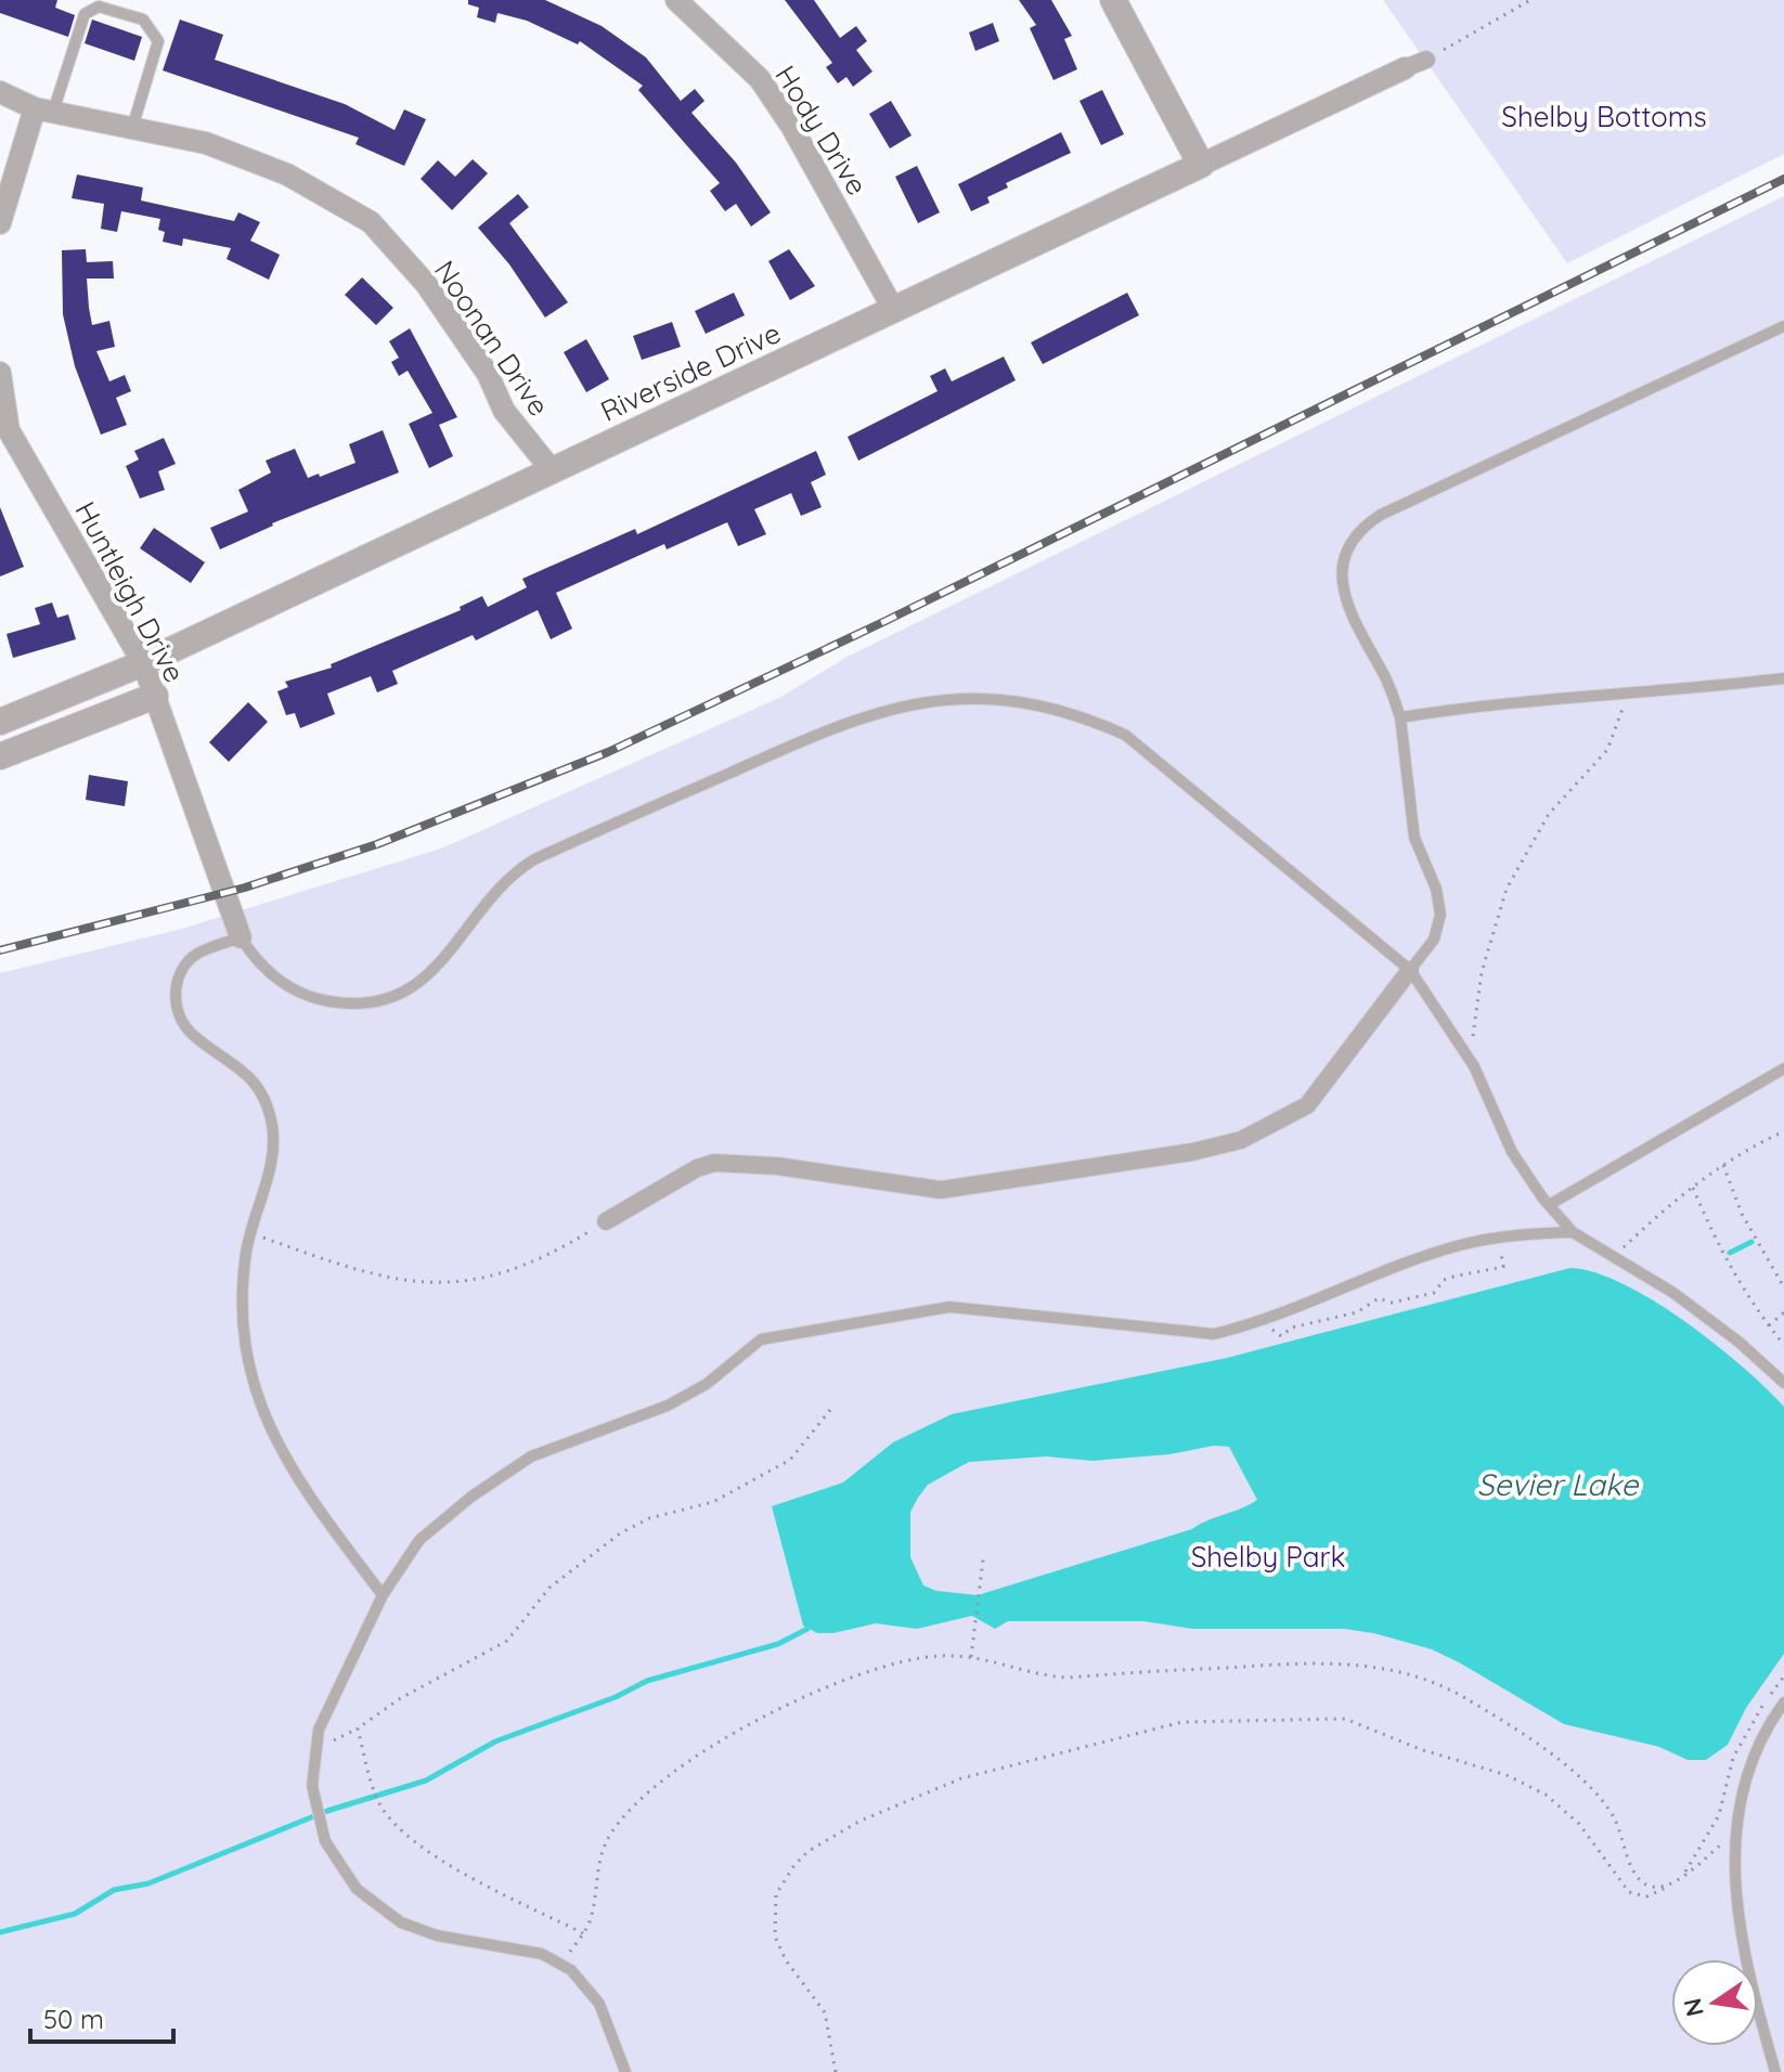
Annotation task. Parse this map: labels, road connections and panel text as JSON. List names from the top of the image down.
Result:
{
  "streets": {
    "street": [
      "Hody Drive",
      "Noonan Drive",
      "Riverside Drive",
      "Huntleigh Drive"
    ]
  },
  "crossings": [
    ["Hody Drive", "Riverside Drive"],
    ["Noonan Drive", "Riverside Drive"],
    ["Riverside Drive", "Huntleigh Drive"]
  ],
  "water": ["Sevier Lake"],
  "parks": ["Shelby Bottoms", "Shelby Park"],
  "scale_bar": "50 m",
  "north": "left"
}
